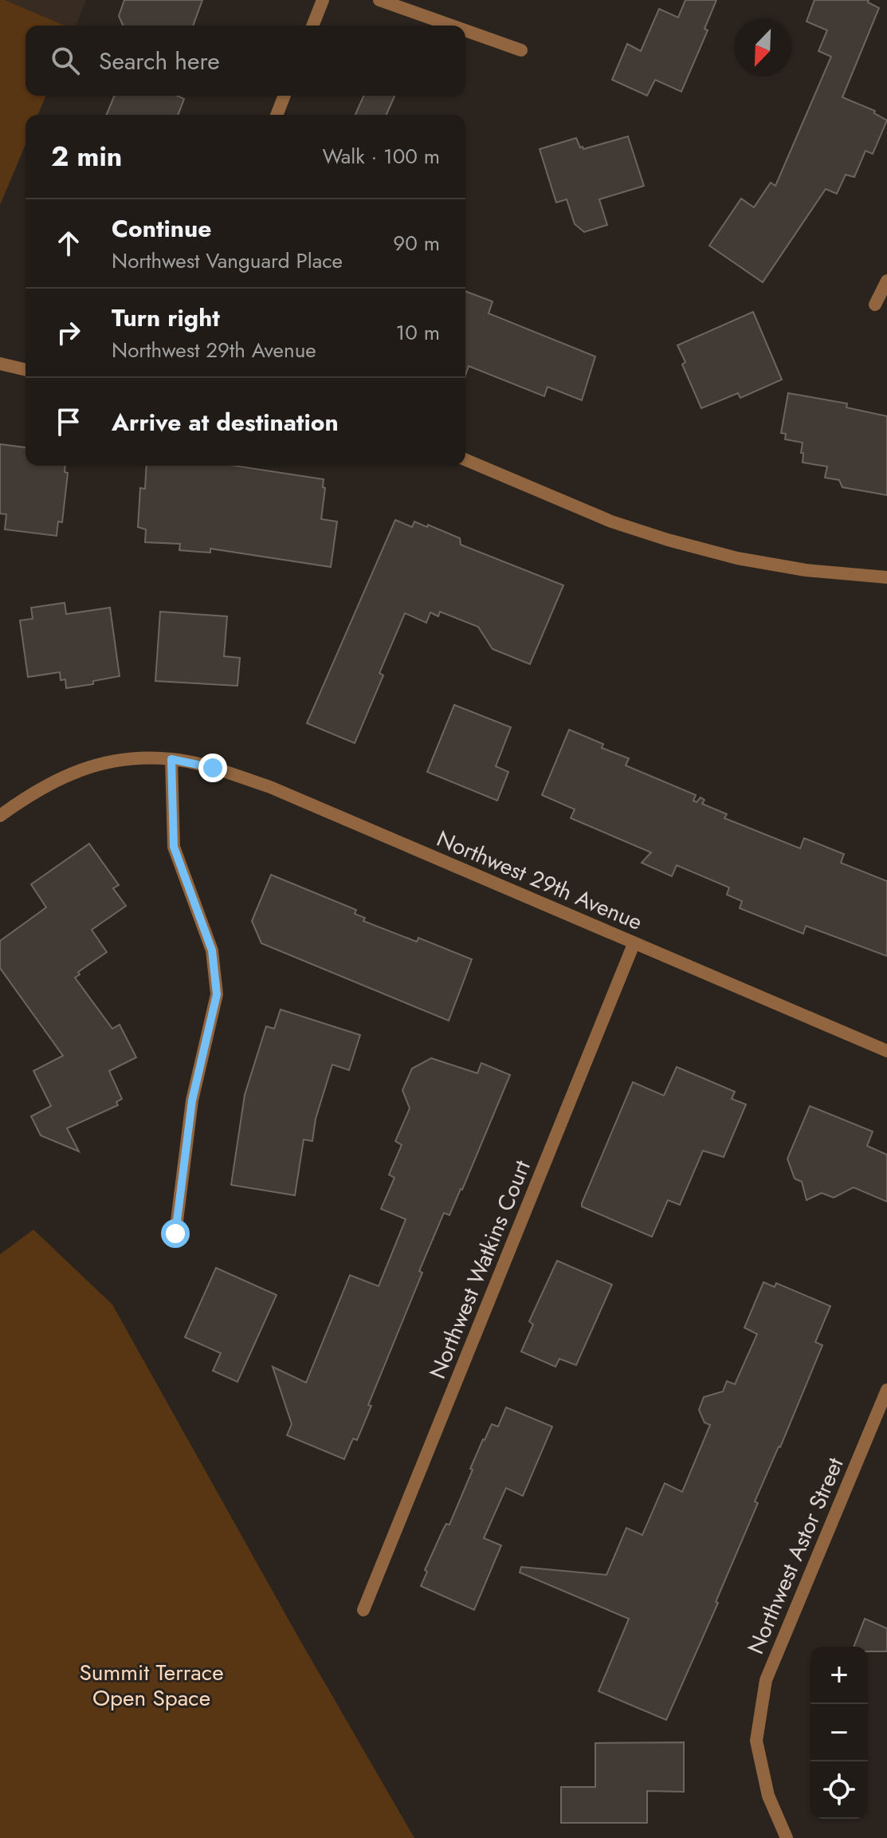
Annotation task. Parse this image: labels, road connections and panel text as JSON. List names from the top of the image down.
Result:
{
  "streets": {
    "street": ["Northwest 29th Avenue", "Northwest Watkins Court", "Northwest Astor Street"]
  },
  "crossings": [
    ["Northwest 29th Avenue", "Northwest Watkins Court"]
  ],
  "parks": ["Summit Terrace Open Space"],
  "north": "bottom left",
  "page": {
    "search": "Search here",
    "heading": ["2 min", "Walk · 100 m"],
    "list": [
      ["Continue", "Northwest Vanguard Place", "90 m"],
      ["Turn right", "Northwest 29th Avenue", "10 m"],
      "Arrive at destination"
    ],
    "map_buttons": ["+", "−"]
  }
}
